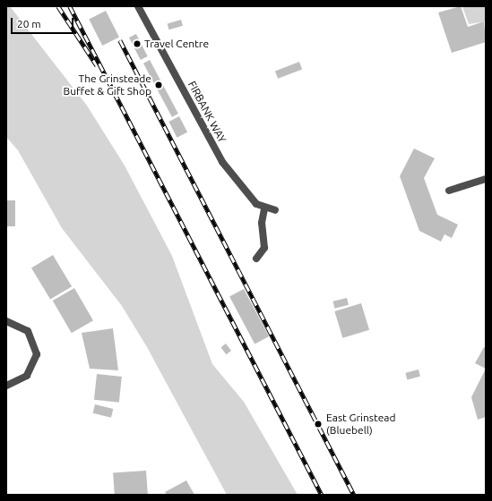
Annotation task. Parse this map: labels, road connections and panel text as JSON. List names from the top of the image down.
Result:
{
  "streets": {
    "street": ["FIRBANK WAY"]
  },
  "places": ["Travel Centre", "The Grinsteade Buffet & Gift Shop", "East Grinstead (Bluebell)"],
  "scale_bar": "20 m"
}
